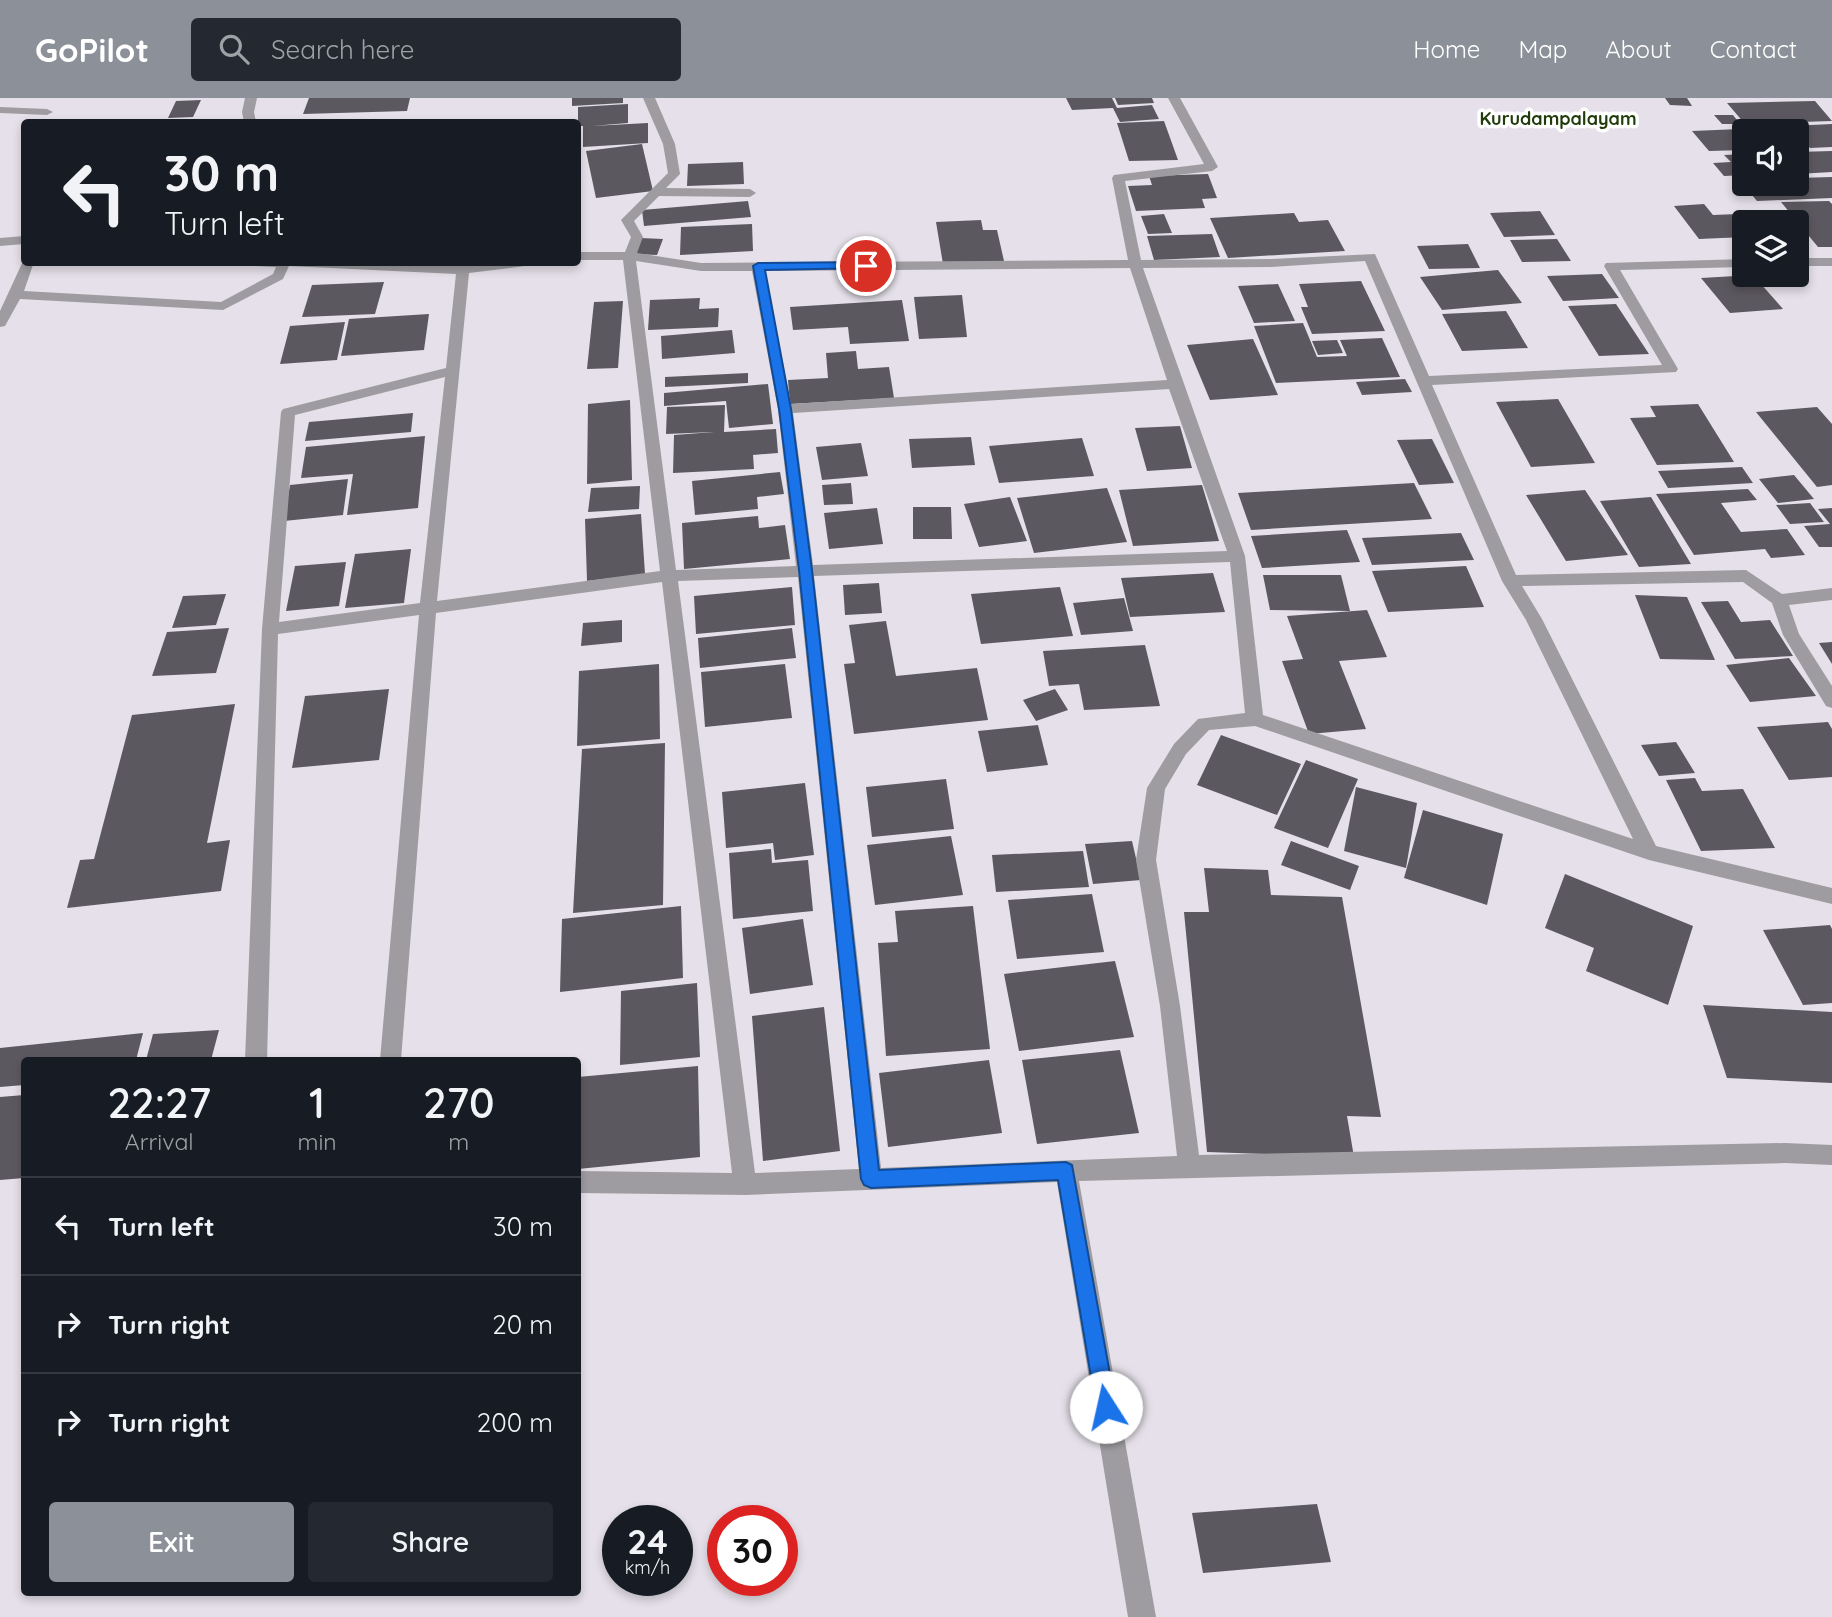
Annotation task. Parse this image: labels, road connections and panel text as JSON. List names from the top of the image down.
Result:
{
  "districts": ["Kurudampalayam"],
  "page": {
    "header": "GoPilot",
    "search": "Search here",
    "nav": [
      "Home",
      "Map",
      "About",
      "Contact"
    ],
    "turn": ["30 m", "Turn left"],
    "eta": [
      "22:27",
      "Arrival",
      "1",
      "min",
      "270",
      "m"
    ],
    "list": [
      {
        "name": "Turn left",
        "value": "30 m"
      },
      {
        "name": "Turn right",
        "value": "20 m"
      },
      {
        "name": "Turn right",
        "value": "200 m"
      }
    ],
    "buttons": ["Exit", "Share"],
    "speed": "24 km/h",
    "limit": "30"
  }
}
